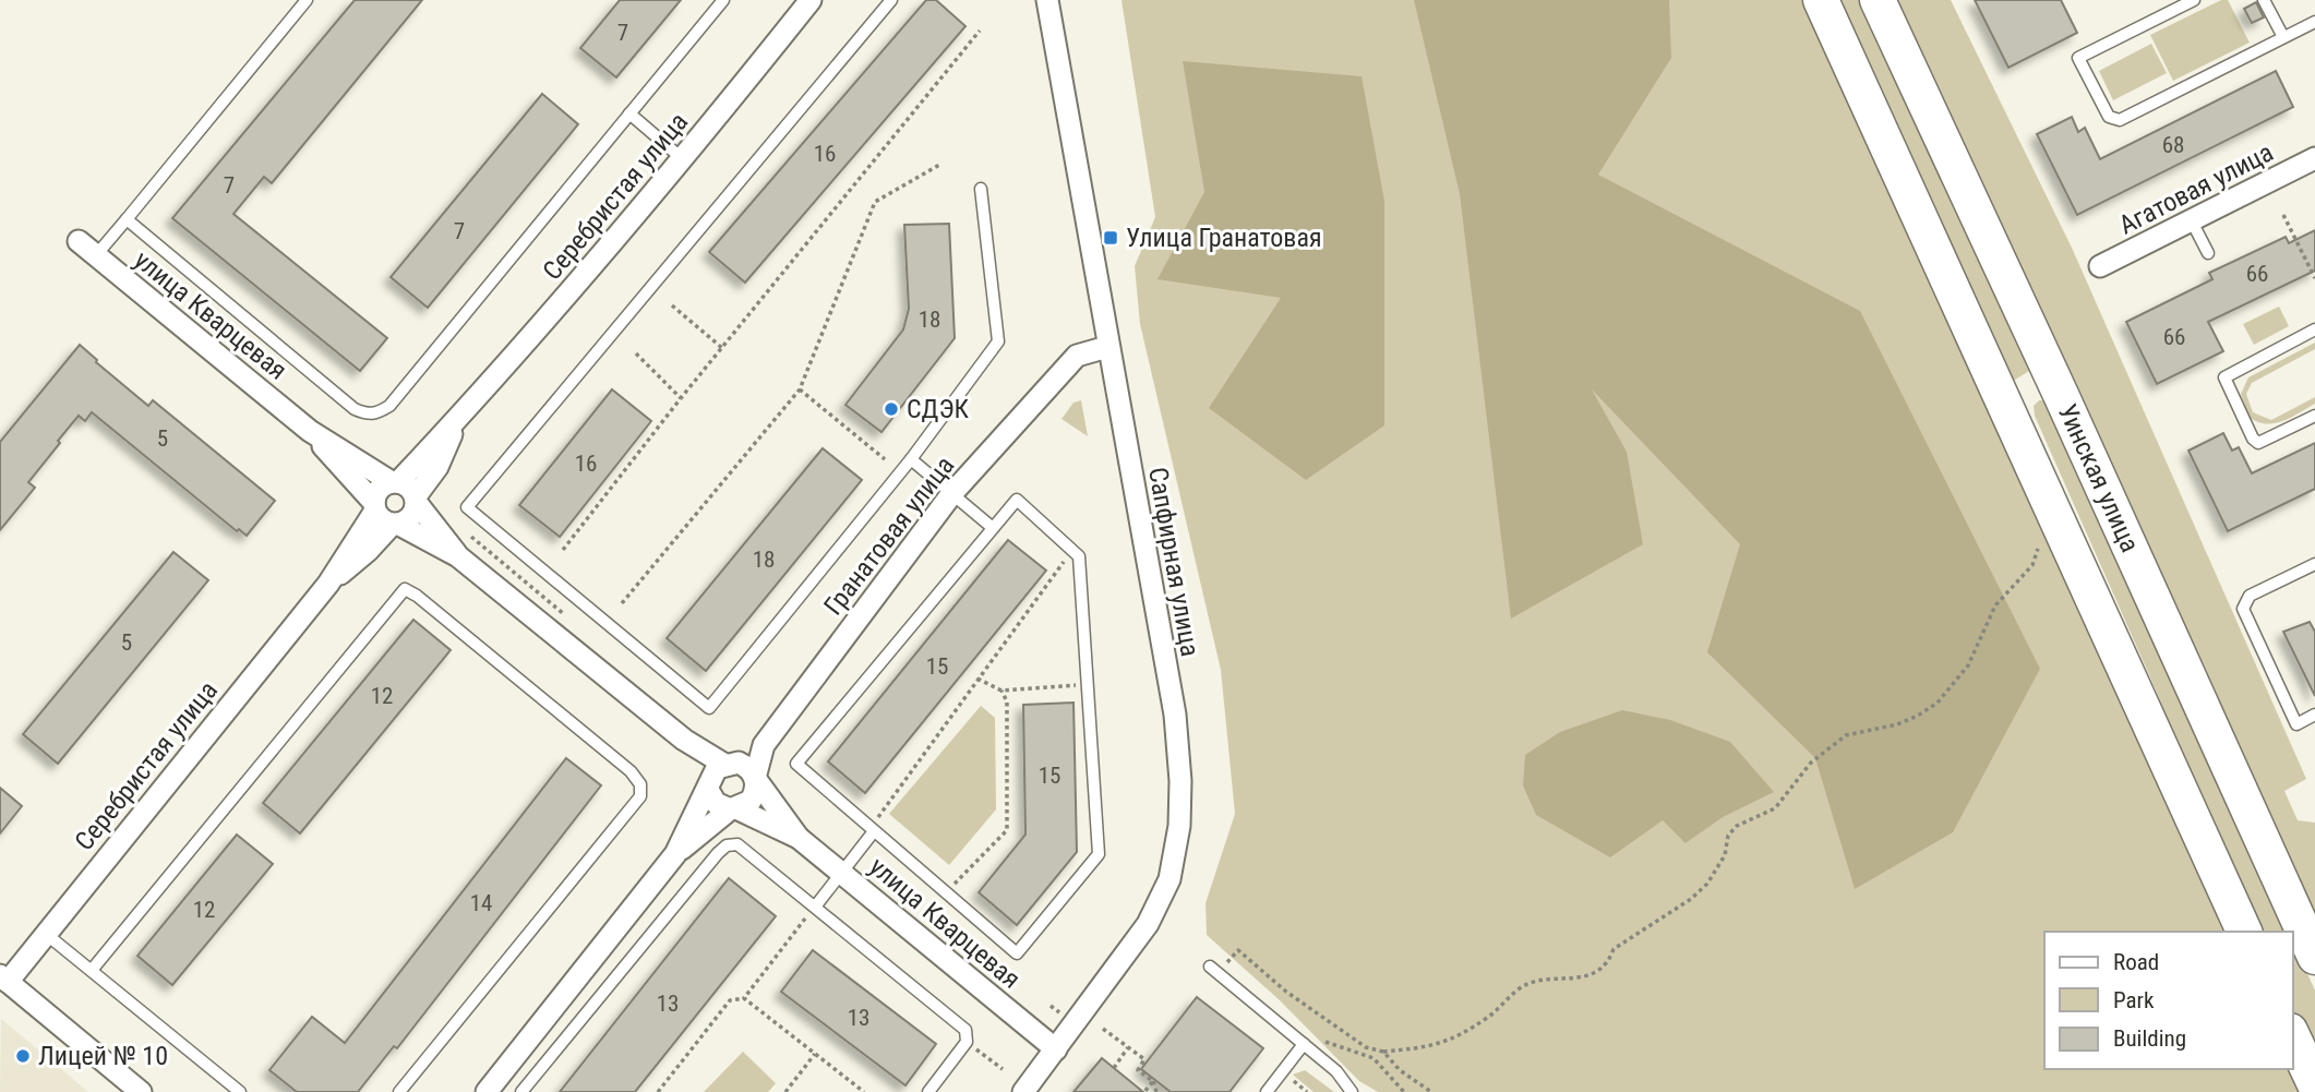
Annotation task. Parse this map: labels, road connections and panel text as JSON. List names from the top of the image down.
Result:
{
  "streets": {
    "main road": ["Уинская улица"],
    "street": [
      "Агатовая улица",
      "Серебристая улица",
      "улица Кварцевая",
      "Гранатовая улица",
      "Сапфирная улица"
    ]
  },
  "crossings": [
    ["улица Кварцевая", "Сапфирная улица"],
    ["Гранатовая улица", "Сапфирная улица"]
  ],
  "places": {
    "transit": ["Улица Гранатовая"],
    "other": ["СДЭК", "Лицей № 10"]
  },
  "house_numbers": [
    "7",
    "68",
    "16",
    "7",
    "7",
    "66",
    "18",
    "66",
    "5",
    "16",
    "18",
    "5",
    "15",
    "12",
    "15",
    "14",
    "12",
    "13",
    "13"
  ],
  "legend": ["Road", "Park", "Building"]
}
